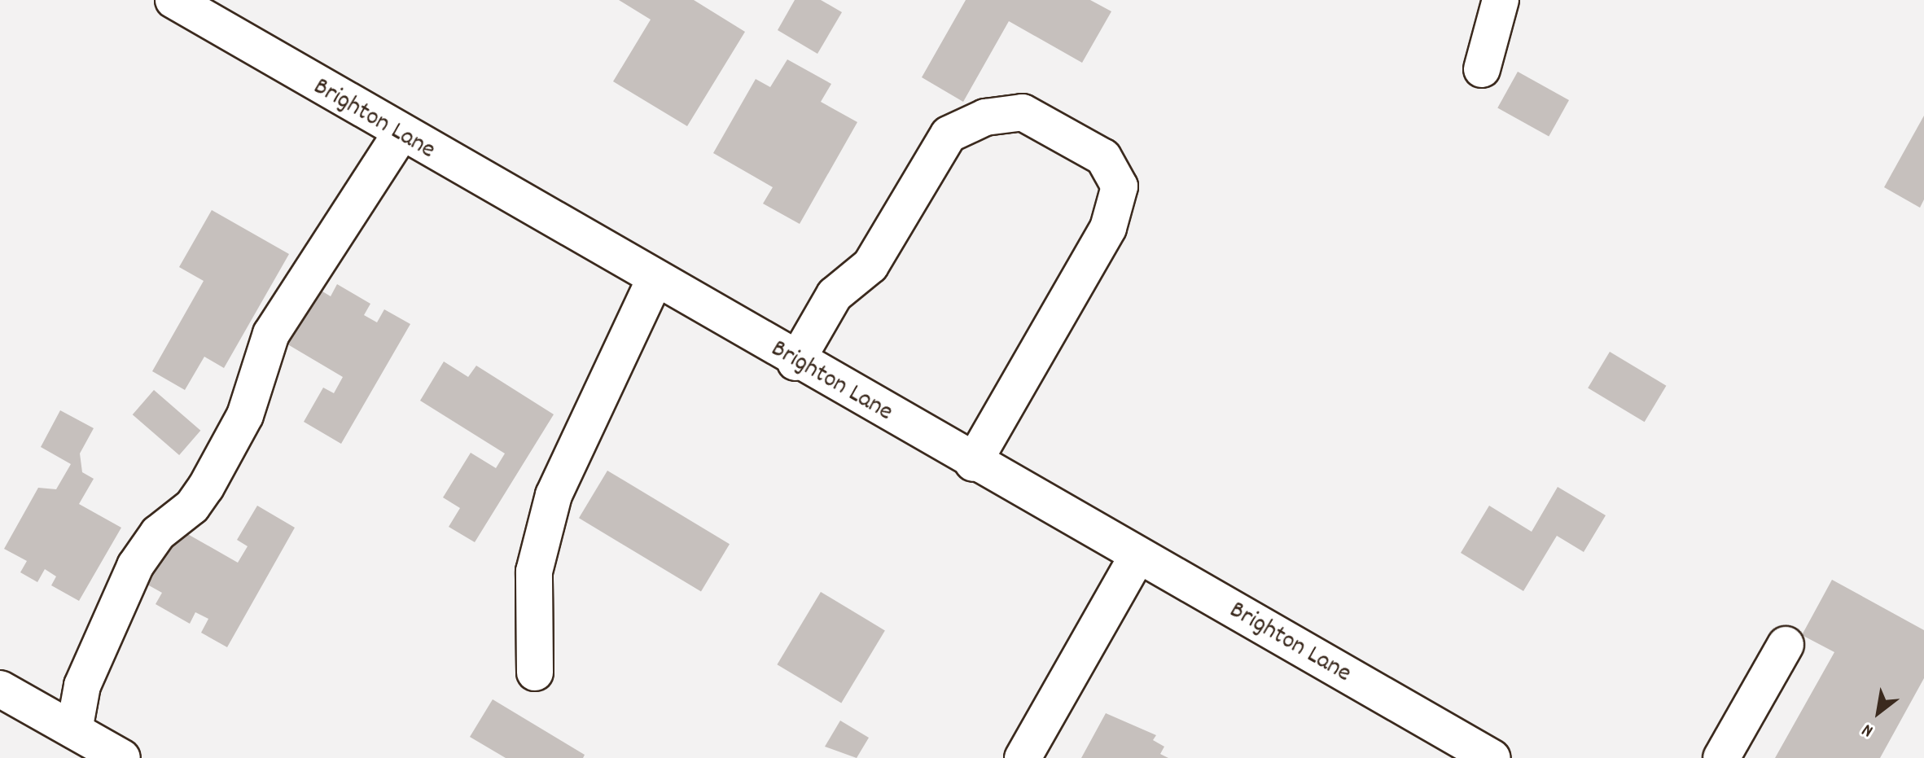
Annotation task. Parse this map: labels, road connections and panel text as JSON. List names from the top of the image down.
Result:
{
  "streets": {
    "street": ["Brighton Lane"]
  },
  "north": "bottom left"
}
